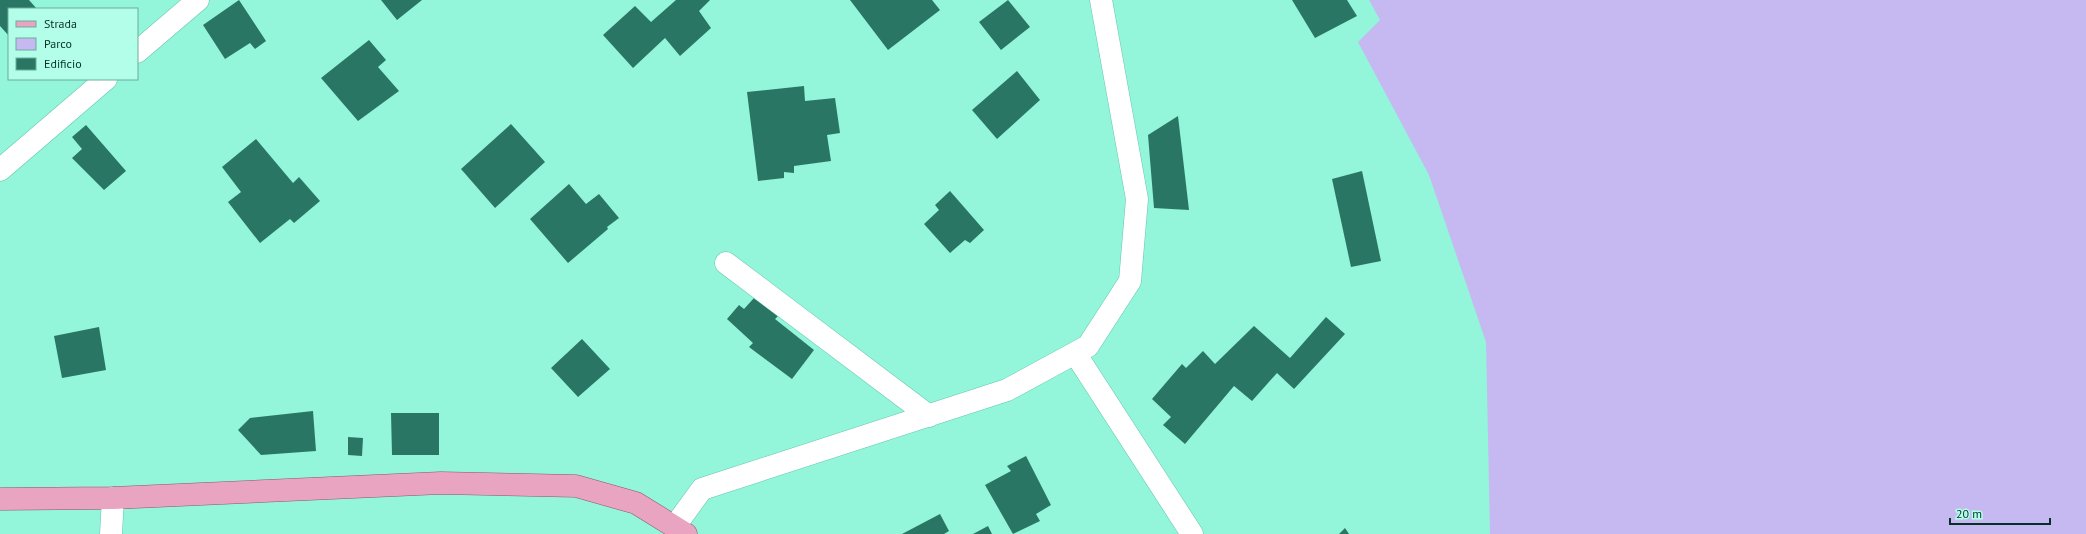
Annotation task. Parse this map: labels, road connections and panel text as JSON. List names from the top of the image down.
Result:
{
  "legend": ["Strada", "Parco", "Edificio"],
  "scale_bar": "20 m"
}
